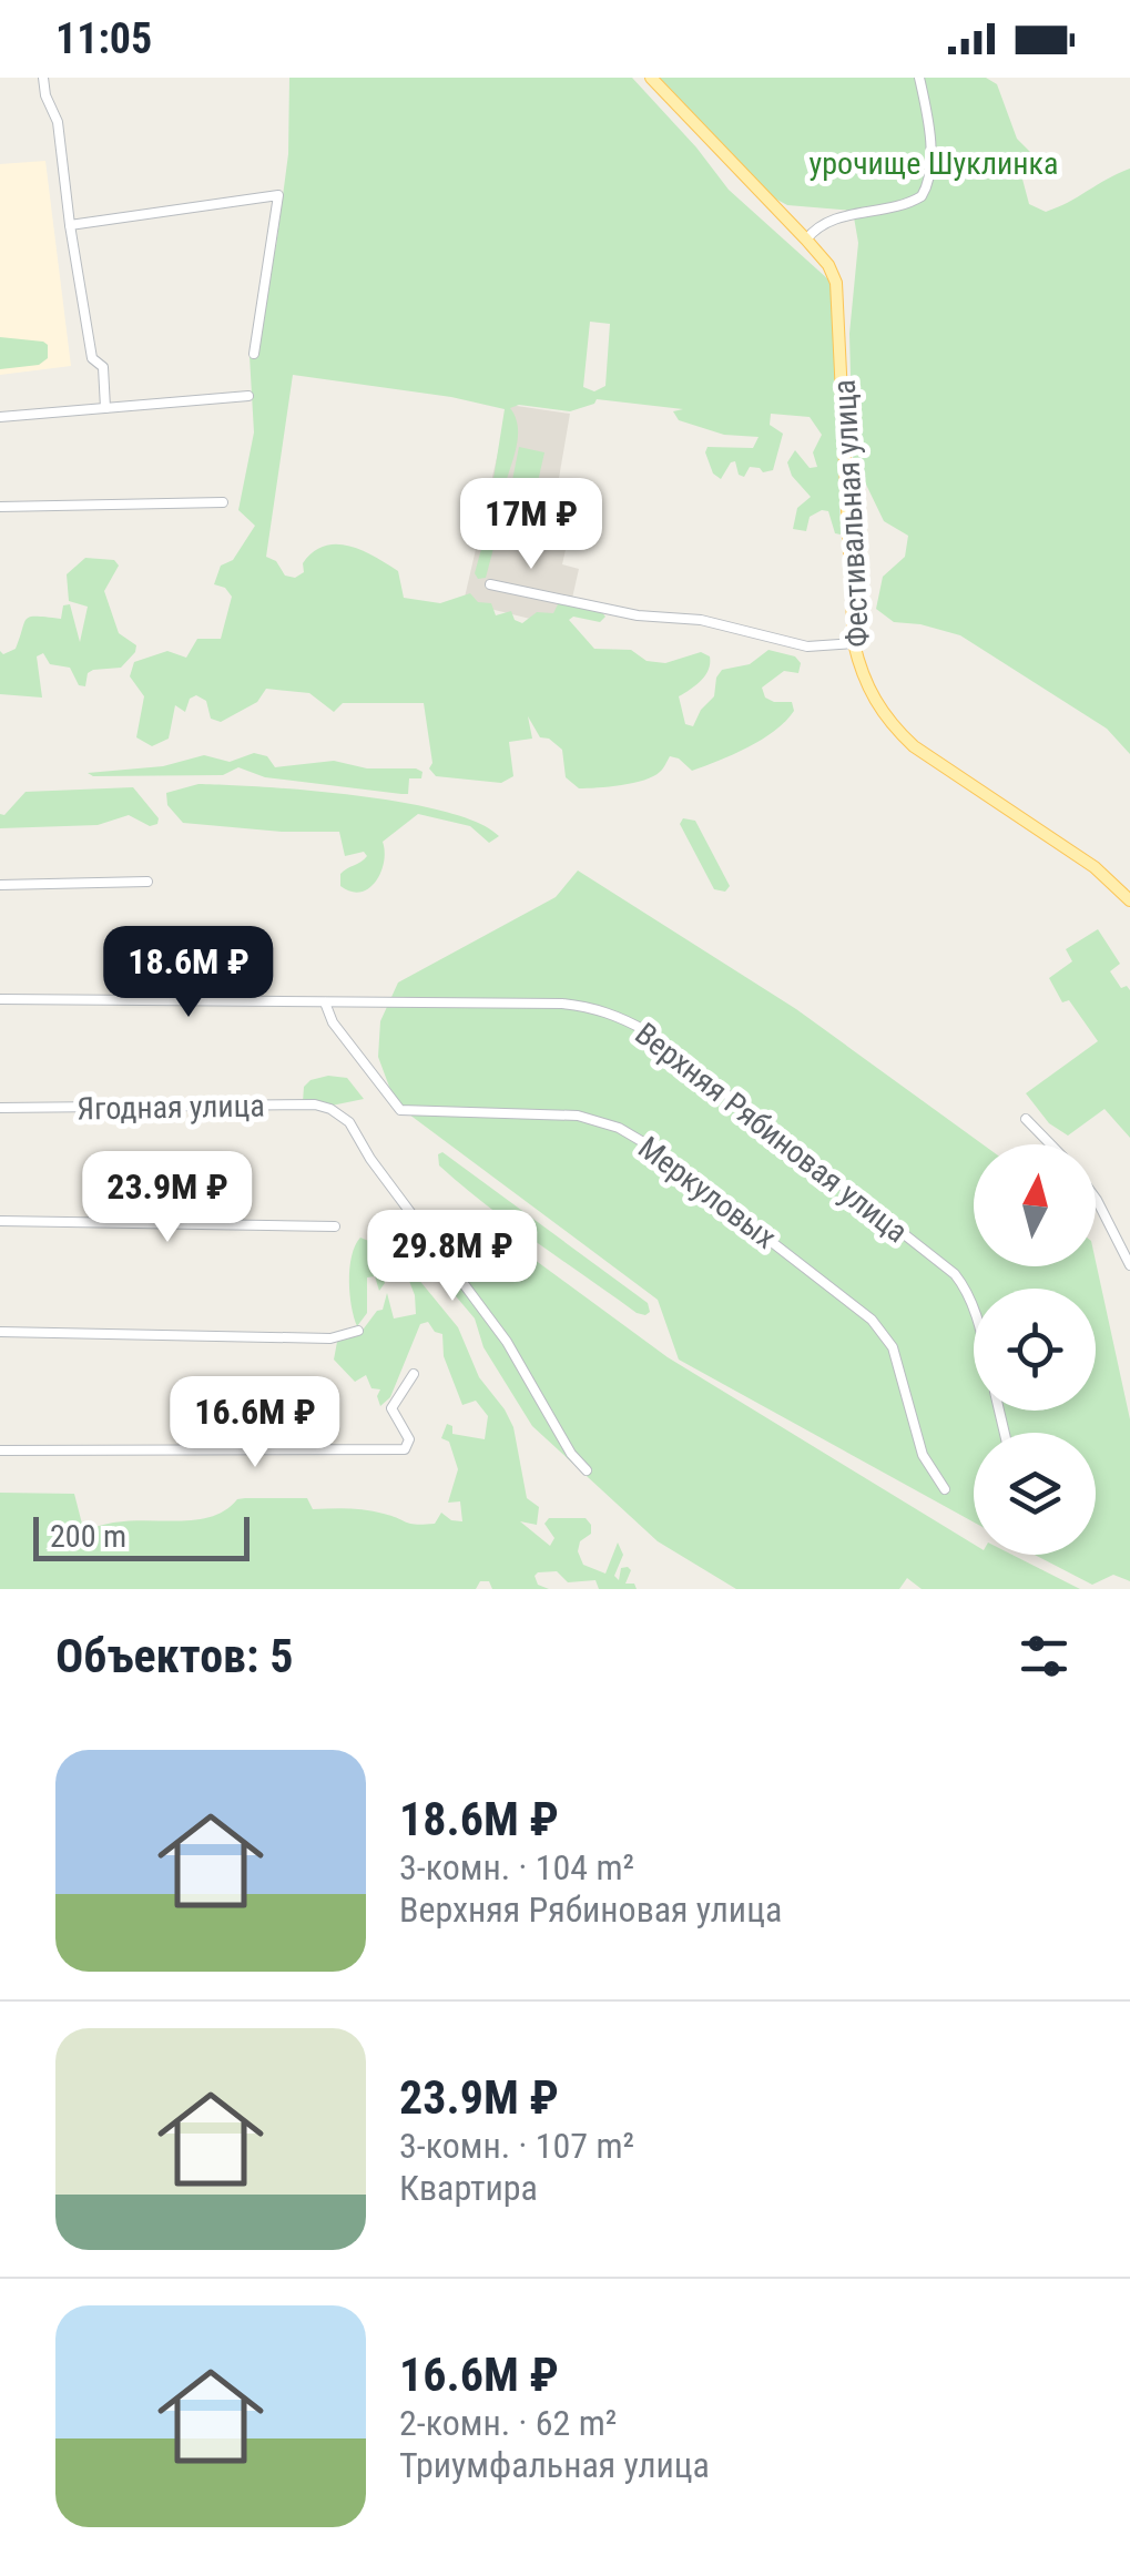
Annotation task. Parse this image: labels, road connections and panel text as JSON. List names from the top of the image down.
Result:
{
  "streets": {
    "main road": ["Фестивальная улица"],
    "street": ["Ягодная улица", "Верхняя Рябиновая улица", "Меркуловых"]
  },
  "crossings": [
    ["Верхняя Рябиновая улица", "Меркуловых"]
  ],
  "parks": ["урочище Шуклинка"],
  "scale_bar": "200 m",
  "north": "top",
  "page": {
    "status": "11:05",
    "price": [
      "17M ₽",
      "18.6M ₽",
      "23.9M ₽",
      "29.8M ₽",
      "16.6M ₽"
    ],
    "scale": "200 m",
    "heading": "Объектов: 5",
    "list": [
      {
        "name": "18.6M ₽",
        "note": "3-комн. · 104 m² · Верхняя Рябиновая улица"
      },
      {
        "name": "23.9M ₽",
        "note": "3-комн. · 107 m² · Квартира"
      },
      {
        "name": "16.6M ₽",
        "note": "2-комн. · 62 m² · Триумфальная улица"
      }
    ]
  }
}
